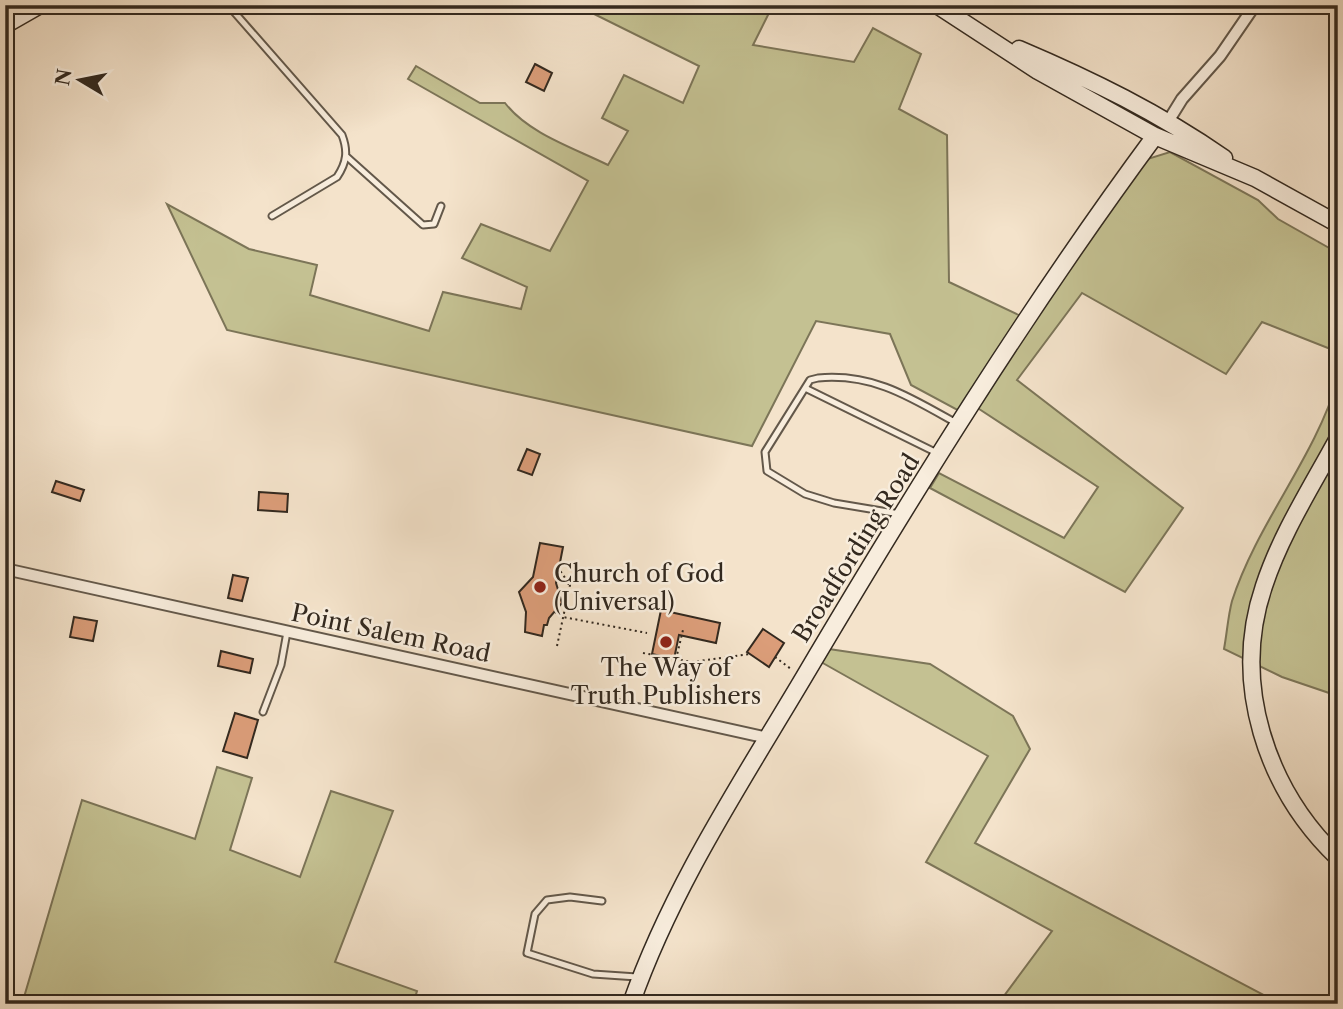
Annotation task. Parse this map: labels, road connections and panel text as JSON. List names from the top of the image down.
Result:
{
  "streets": {
    "street": ["Broadfording Road", "Point Salem Road"]
  },
  "crossings": [
    ["Broadfording Road", "Point Salem Road"]
  ],
  "places": ["Church of God (Universal)", "The Way of Truth Publishers"],
  "north": "left"
}
